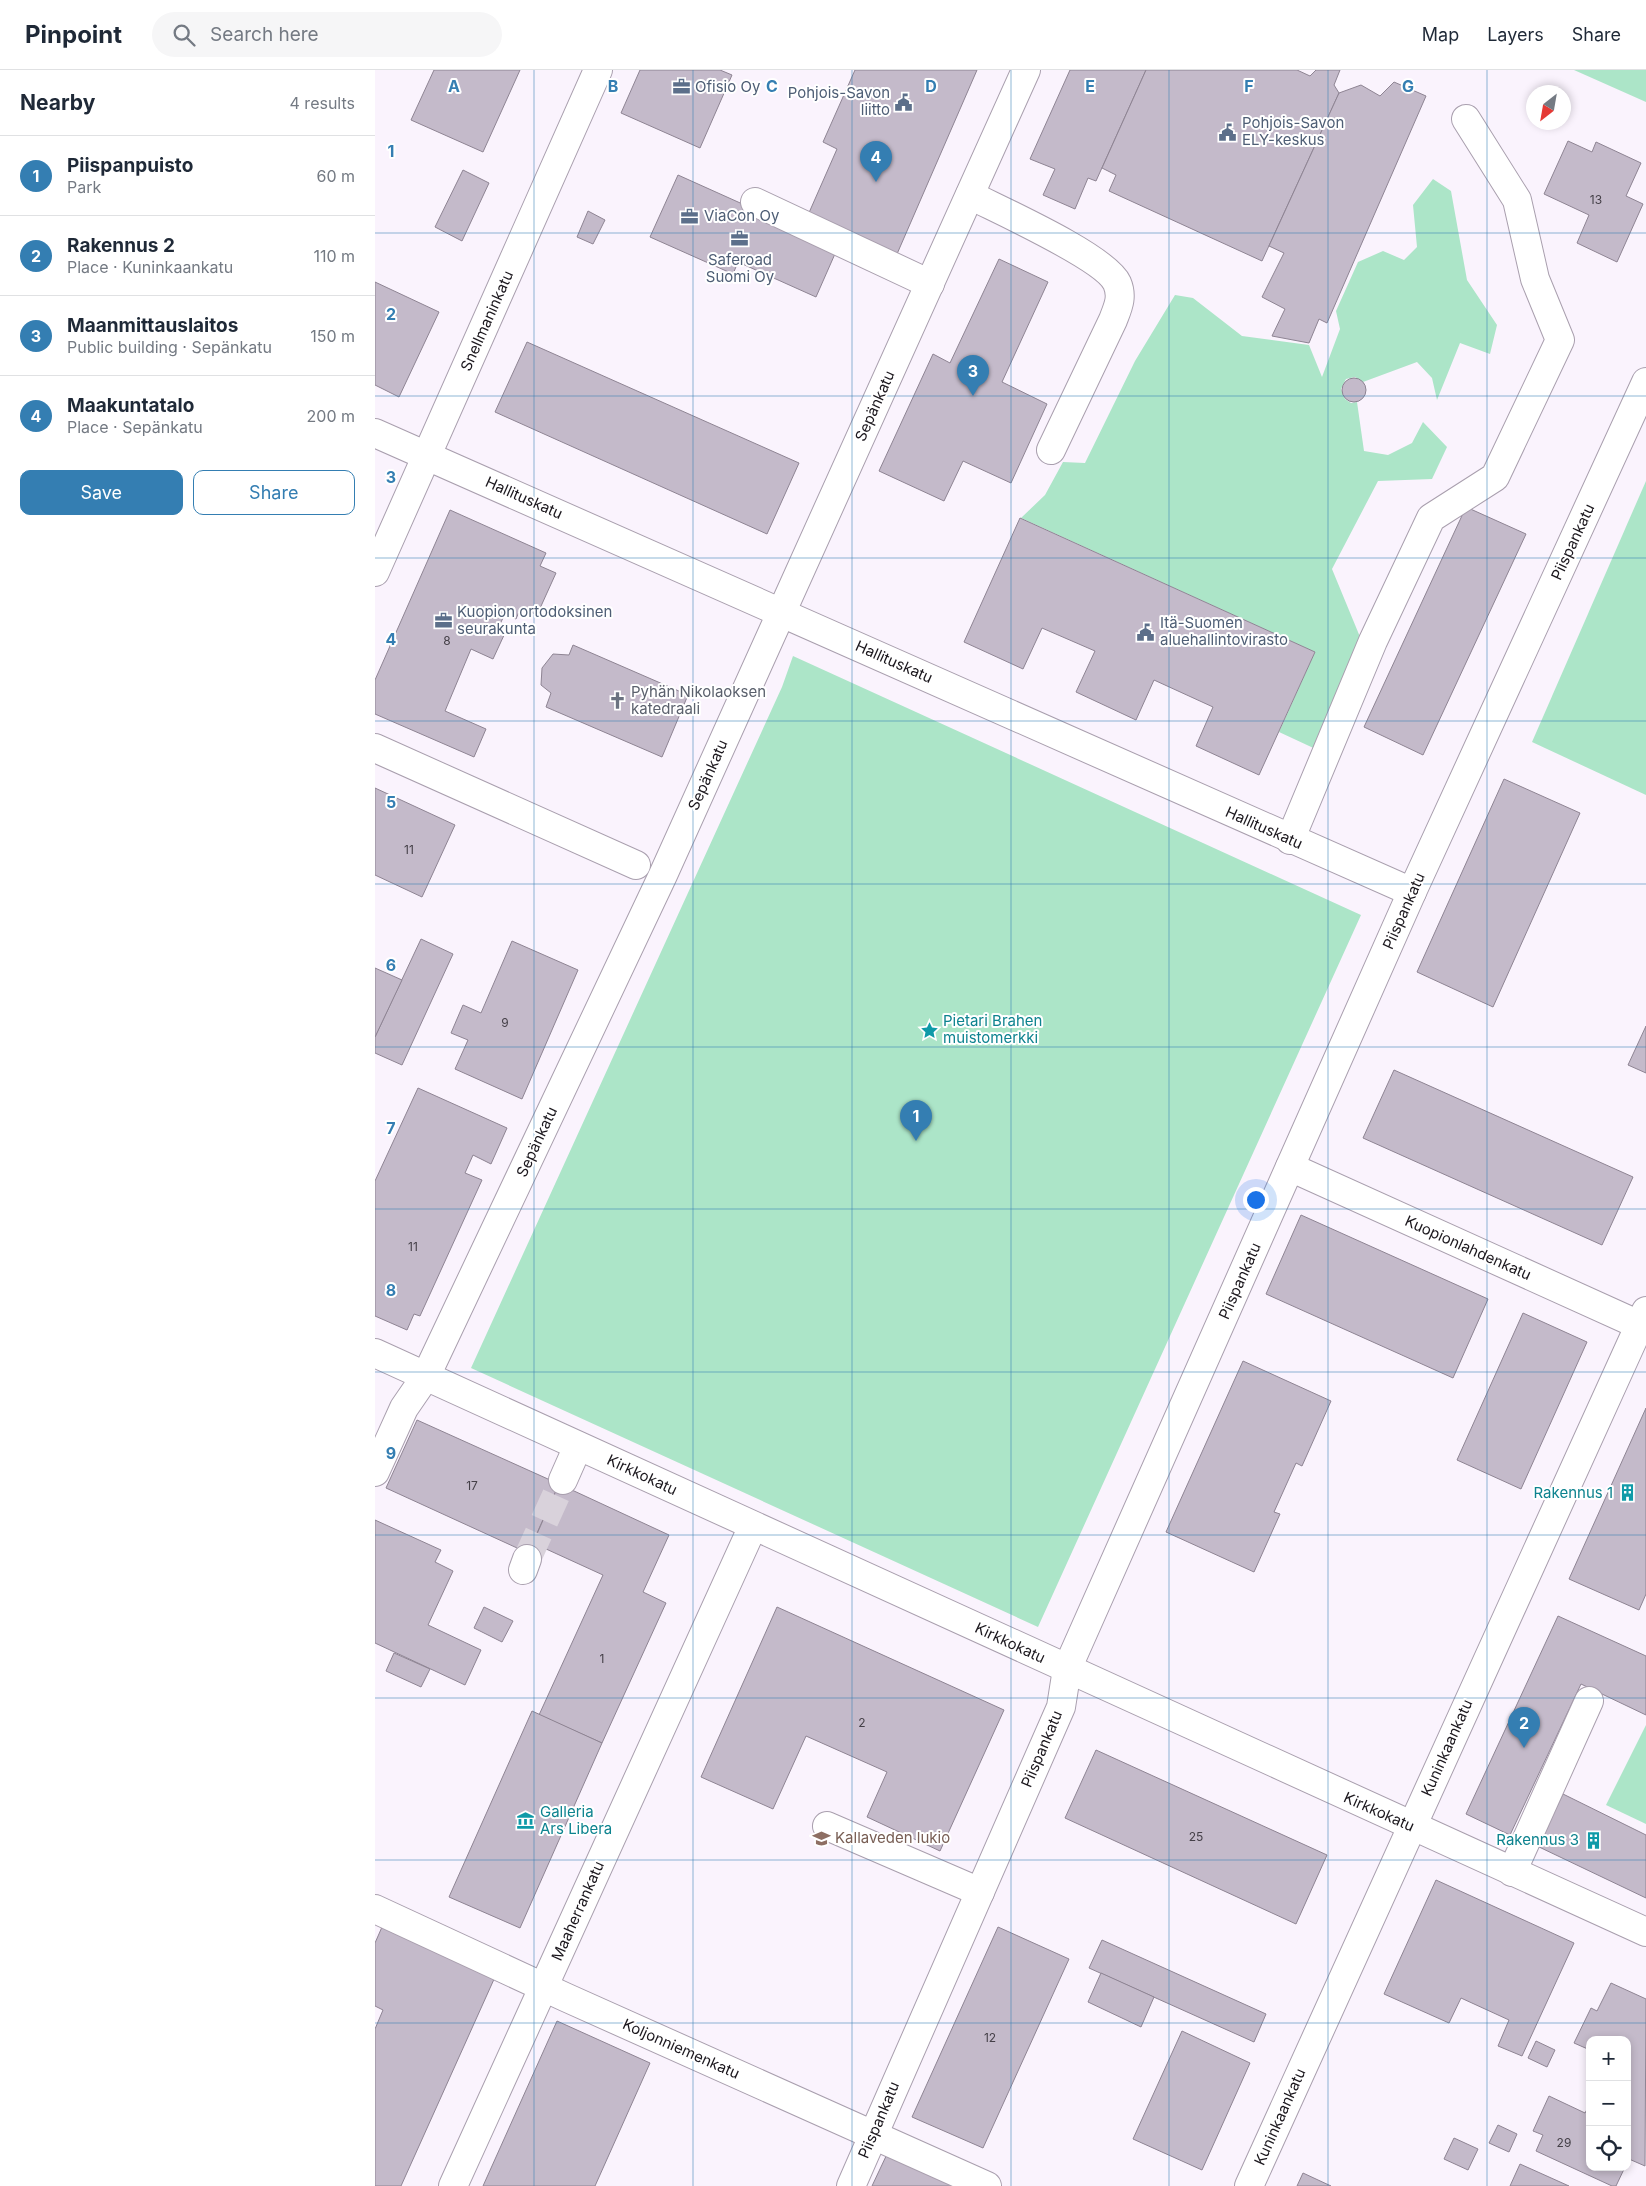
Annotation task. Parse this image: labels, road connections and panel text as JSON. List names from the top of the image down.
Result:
{
  "streets": {
    "street": [
      "Snellmaninkatu",
      "Sepänkatu",
      "Hallituskatu",
      "Piispankatu",
      "Kuopionlahdenkatu",
      "Kirkkokatu",
      "Kuninkaankatu",
      "Maaherrankatu",
      "Koljonniemenkatu"
    ]
  },
  "crossings": [
    ["Snellmaninkatu", "Hallituskatu"],
    ["Sepänkatu", "Hallituskatu"],
    ["Sepänkatu", "Kirkkokatu"],
    ["Hallituskatu", "Piispankatu"],
    ["Piispankatu", "Kuopionlahdenkatu"],
    ["Piispankatu", "Kirkkokatu"],
    ["Piispankatu", "Koljonniemenkatu"],
    ["Kuopionlahdenkatu", "Kuninkaankatu"],
    ["Kirkkokatu", "Kuninkaankatu"],
    ["Kirkkokatu", "Maaherrankatu"],
    ["Maaherrankatu", "Koljonniemenkatu"]
  ],
  "places": {
    "office": [
      "Ofisio Oy",
      "ViaCon Oy",
      "Saferoad Suomi Oy",
      "Kuopion ortodoksinen seurakunta"
    ],
    "public building": ["Pohjois-Savon liitto", "Pohjois-Savon ELY-keskus", "Itä-Suomen aluehallintovirasto"],
    "church": ["Pyhän Nikolaoksen katedraali"],
    "place": ["Pietari Brahen muistomerkki"],
    "building": ["Rakennus 1", "Rakennus 3"],
    "museum": ["Galleria Ars Libera"],
    "school or university": ["Kallaveden lukio"]
  },
  "house_numbers": [
    "13",
    "8",
    "11",
    "9",
    "11",
    "17",
    "1",
    "2",
    "25",
    "12",
    "29"
  ],
  "north": "bottom left",
  "page": {
    "header": "Pinpoint",
    "search": "Search here",
    "nav": ["Map", "Layers", "Share"],
    "heading": ["Nearby", "4 results"],
    "list": [
      {
        "mark": "1",
        "name": "Piispanpuisto",
        "note": "Park",
        "value": "60 m"
      },
      {
        "mark": "2",
        "name": "Rakennus 2",
        "note": "Place · Kuninkaankatu",
        "value": "110 m"
      },
      {
        "mark": "3",
        "name": "Maanmittauslaitos",
        "note": "Public building · Sepänkatu",
        "value": "150 m"
      },
      {
        "mark": "4",
        "name": "Maakuntatalo",
        "note": "Place · Sepänkatu",
        "value": "200 m"
      }
    ],
    "pins": [
      "4",
      "3",
      "1",
      "2"
    ],
    "buttons": ["Save", "Share"],
    "map_buttons": ["+", "−"]
  },
  "grid": {
    "columns": [
      "A",
      "B",
      "C",
      "D",
      "E",
      "F",
      "G"
    ],
    "rows": [
      "1",
      "2",
      "3",
      "4",
      "5",
      "6",
      "7",
      "8",
      "9"
    ]
  }
}
